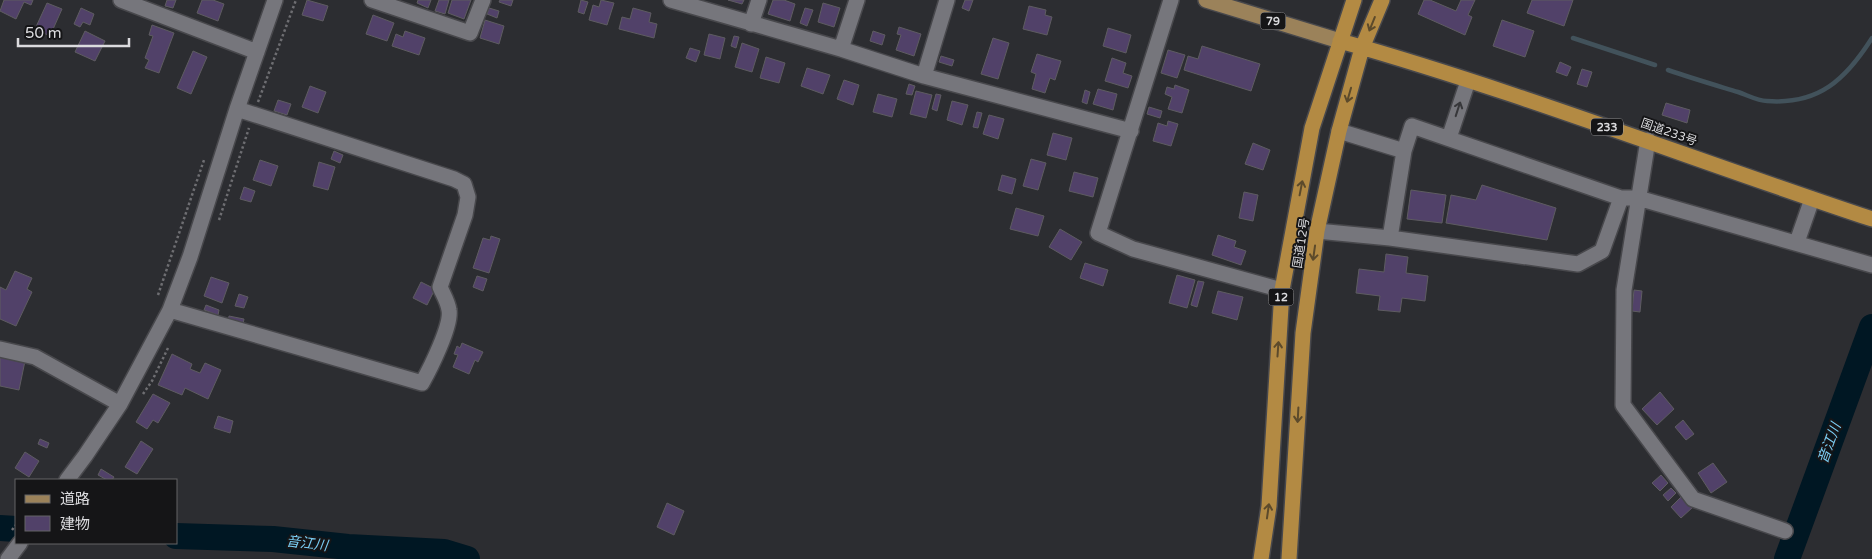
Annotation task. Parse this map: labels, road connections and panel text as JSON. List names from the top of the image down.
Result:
{
  "streets": {
    "highway": [
      "233",
      "国道233号",
      "国道12号",
      "12"
    ],
    "main road": ["79"]
  },
  "crossings": [
    ["79", "国道233号"],
    ["79", "国道12号"],
    ["国道233号", "国道12号"]
  ],
  "water": ["音江川"],
  "legend": ["道路", "建物"],
  "scale_bar": "50 m"
}
